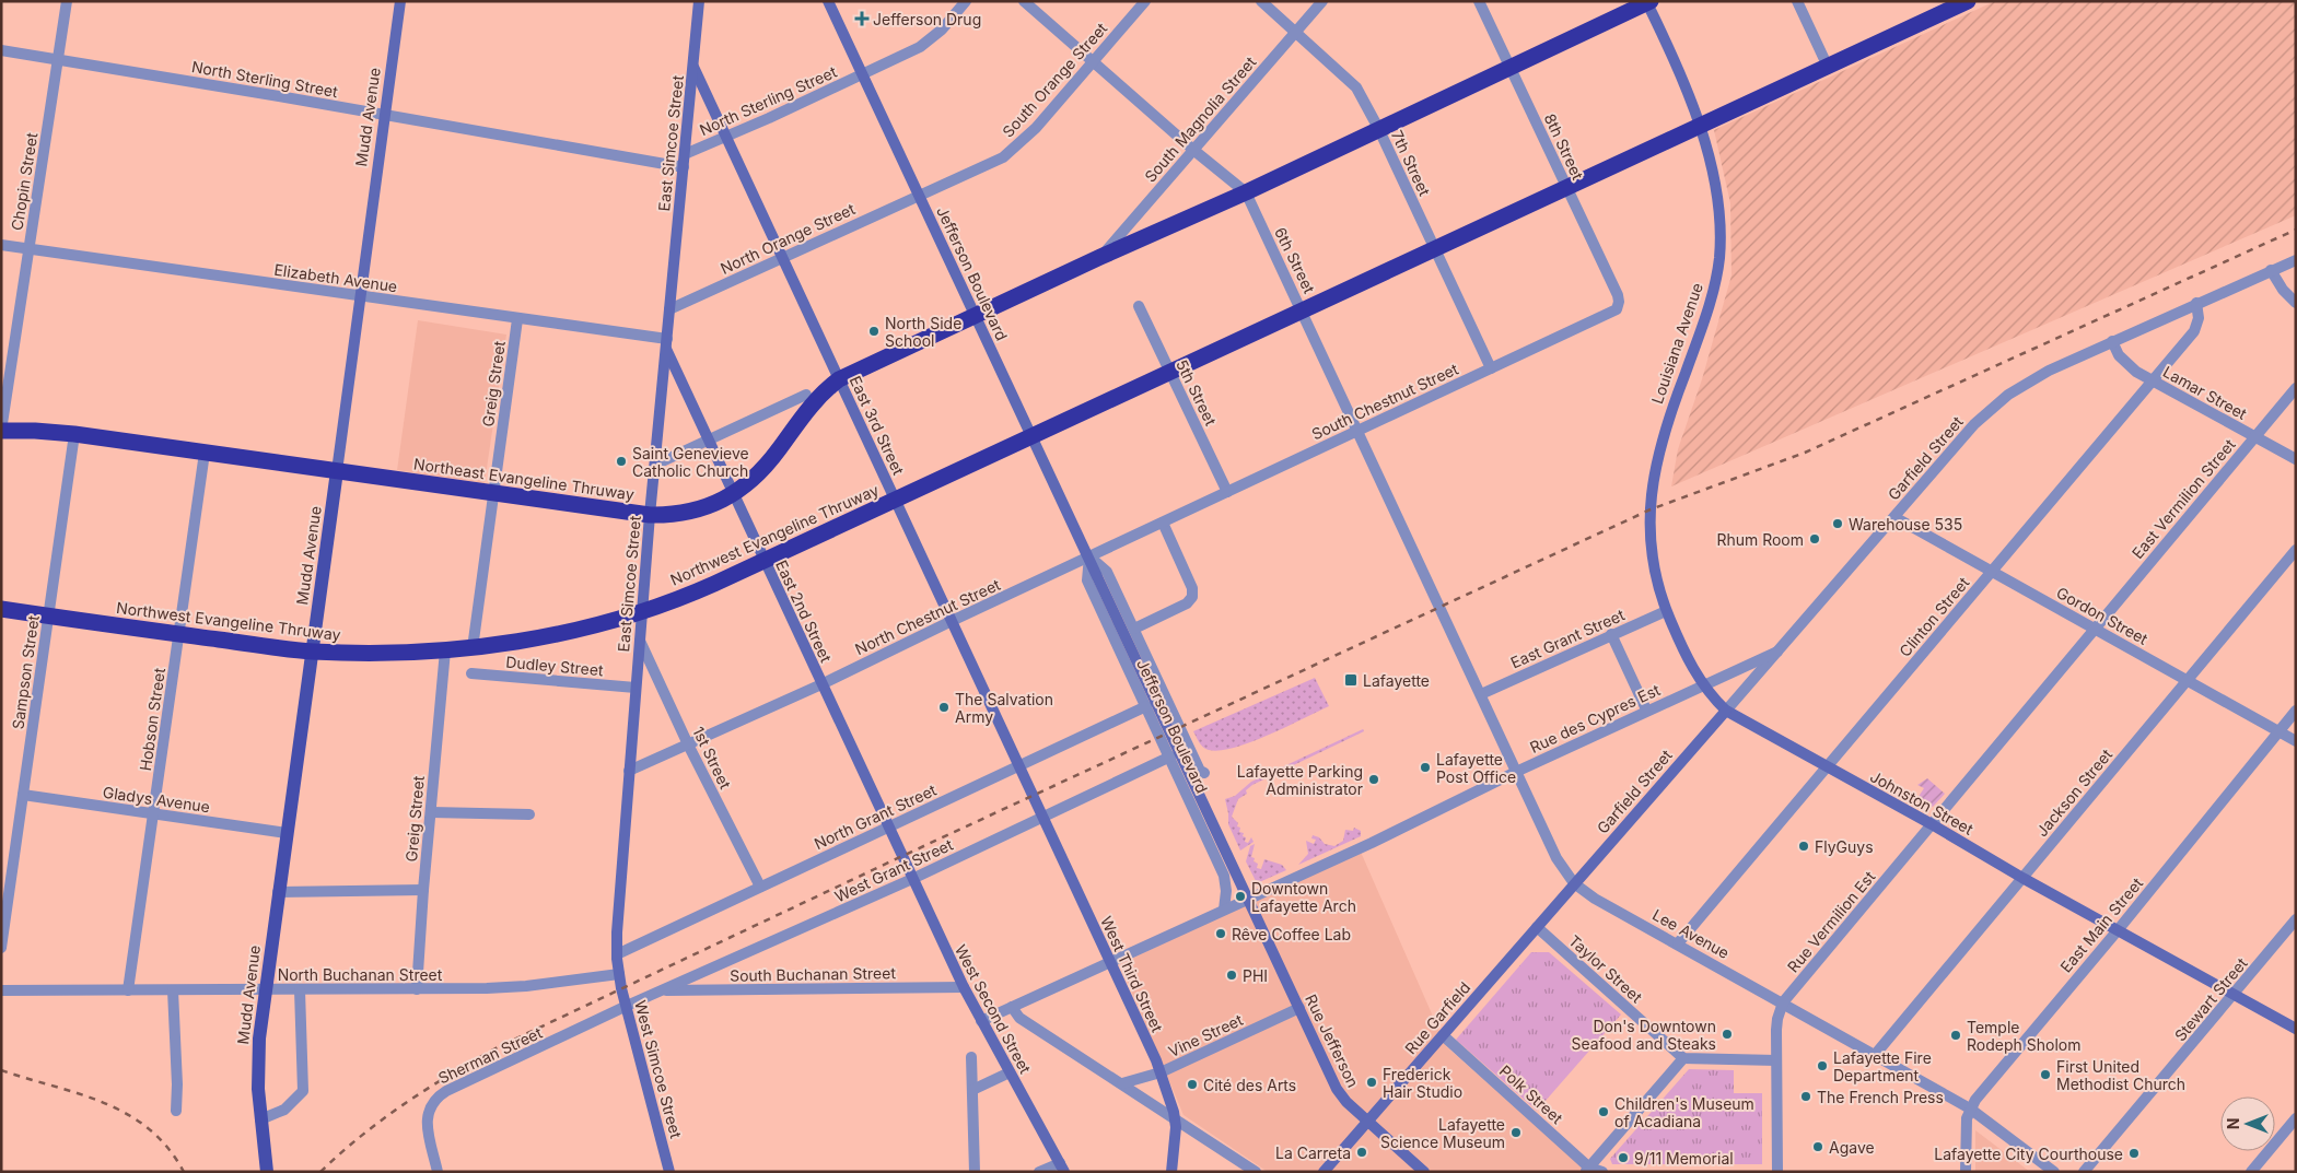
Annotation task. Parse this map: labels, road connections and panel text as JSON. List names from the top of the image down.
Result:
{
  "streets": {
    "highway": ["Northeast Evangeline Thruway", "Northwest Evangeline Thruway"],
    "main road": ["Mudd Avenue"],
    "street": [
      "North Sterling Street",
      "South Orange Street",
      "South Magnolia Street",
      "East Simcoe Street",
      "8th Street",
      "7th Street",
      "Chopin Street",
      "North Orange Street",
      "6th Street",
      "Jefferson Boulevard",
      "Elizabeth Avenue",
      "Louisiana Avenue",
      "Greig Street",
      "5th Street",
      "Lamar Street",
      "South Chestnut Street",
      "East 3rd Street",
      "Garfield Street",
      "East Vermilion Street",
      "East 2nd Street",
      "Gordon Street",
      "North Chestnut Street",
      "Clinton Street",
      "East Grant Street",
      "Dudley Street",
      "Sampson Street",
      "Rue des Cypres Est",
      "Hobson Street",
      "1st Street",
      "Jackson Street",
      "Gladys Avenue",
      "Johnston Street",
      "North Grant Street",
      "West Grant Street",
      "Rue Vermilion Est",
      "East Main Street",
      "Lee Avenue",
      "Taylor Street",
      "North Buchanan Street",
      "South Buchanan Street",
      "West Third Street",
      "Stewart Street",
      "West Second Street",
      "Rue Garfield",
      "Vine Street",
      "Rue Jefferson",
      "Sherman Street",
      "West Simcoe Street",
      "Polk Street"
    ]
  },
  "crossings": [
    ["North Sterling Street", "Mudd Avenue"],
    ["North Sterling Street", "East Simcoe Street"],
    ["North Sterling Street", "Chopin Street"],
    ["North Sterling Street", "Jefferson Boulevard"],
    ["North Sterling Street", "East 3rd Street"],
    ["South Orange Street", "North Orange Street"],
    ["South Orange Street", "6th Street"],
    ["South Orange Street", "Jefferson Boulevard"],
    ["Mudd Avenue", "Elizabeth Avenue"],
    ["Mudd Avenue", "Northeast Evangeline Thruway"],
    ["Mudd Avenue", "Northwest Evangeline Thruway"],
    ["Mudd Avenue", "Gladys Avenue"],
    ["Mudd Avenue", "North Buchanan Street"],
    ["South Magnolia Street", "7th Street"],
    ["South Magnolia Street", "6th Street"],
    ["South Magnolia Street", "Northeast Evangeline Thruway"],
    ["East Simcoe Street", "North Orange Street"],
    ["East Simcoe Street", "Elizabeth Avenue"],
    ["East Simcoe Street", "East 3rd Street"],
    ["East Simcoe Street", "Northeast Evangeline Thruway"],
    ["East Simcoe Street", "Northwest Evangeline Thruway"],
    ["East Simcoe Street", "East 2nd Street"],
    ["East Simcoe Street", "North Chestnut Street"],
    ["East Simcoe Street", "Dudley Street"],
    ["East Simcoe Street", "1st Street"],
    ["East Simcoe Street", "North Grant Street"],
    ["East Simcoe Street", "North Buchanan Street"],
    ["East Simcoe Street", "West Simcoe Street"],
    ["8th Street", "South Chestnut Street"],
    ["8th Street", "Northeast Evangeline Thruway"],
    ["8th Street", "Northwest Evangeline Thruway"],
    ["7th Street", "South Chestnut Street"],
    ["7th Street", "Northeast Evangeline Thruway"],
    ["7th Street", "Northwest Evangeline Thruway"],
    ["Chopin Street", "Elizabeth Avenue"],
    ["Chopin Street", "Northeast Evangeline Thruway"],
    ["North Orange Street", "Jefferson Boulevard"],
    ["North Orange Street", "East 3rd Street"],
    ["6th Street", "South Chestnut Street"],
    ["6th Street", "Northeast Evangeline Thruway"],
    ["6th Street", "Northwest Evangeline Thruway"],
    ["6th Street", "Lee Avenue"],
    ["Jefferson Boulevard", "South Chestnut Street"],
    ["Jefferson Boulevard", "Northeast Evangeline Thruway"],
    ["Jefferson Boulevard", "Northwest Evangeline Thruway"],
    ["Jefferson Boulevard", "North Chestnut Street"],
    ["Jefferson Boulevard", "Rue des Cypres Est"],
    ["Jefferson Boulevard", "North Grant Street"],
    ["Jefferson Boulevard", "West Grant Street"],
    ["Jefferson Boulevard", "Rue Jefferson"],
    ["Elizabeth Avenue", "Greig Street"],
    ["Elizabeth Avenue", "East 2nd Street"],
    ["Louisiana Avenue", "Northeast Evangeline Thruway"],
    ["Louisiana Avenue", "Northwest Evangeline Thruway"],
    ["Louisiana Avenue", "Johnston Street"],
    ["Greig Street", "Northeast Evangeline Thruway"],
    ["Greig Street", "Northwest Evangeline Thruway"],
    ["Greig Street", "North Buchanan Street"],
    ["5th Street", "South Chestnut Street"],
    ["5th Street", "Northwest Evangeline Thruway"],
    ["Lamar Street", "Garfield Street"],
    ["Lamar Street", "East Vermilion Street"],
    ["Lamar Street", "Clinton Street"],
    ["South Chestnut Street", "North Chestnut Street"],
    ["East 3rd Street", "Northeast Evangeline Thruway"],
    ["East 3rd Street", "Northwest Evangeline Thruway"],
    ["East 3rd Street", "North Chestnut Street"],
    ["East 3rd Street", "North Grant Street"],
    ["East 3rd Street", "West Third Street"],
    ["Garfield Street", "Gordon Street"],
    ["Garfield Street", "Clinton Street"],
    ["Garfield Street", "Rue des Cypres Est"],
    ["Garfield Street", "Johnston Street"],
    ["Garfield Street", "Lee Avenue"],
    ["Garfield Street", "Rue Garfield"],
    ["Northeast Evangeline Thruway", "East 2nd Street"],
    ["Northeast Evangeline Thruway", "Sampson Street"],
    ["Northeast Evangeline Thruway", "Hobson Street"],
    ["East Vermilion Street", "Gordon Street"],
    ["East Vermilion Street", "Rue Vermilion Est"],
    ["Northwest Evangeline Thruway", "East 2nd Street"],
    ["Northwest Evangeline Thruway", "Sampson Street"],
    ["Northwest Evangeline Thruway", "Hobson Street"],
    ["East 2nd Street", "North Chestnut Street"],
    ["East 2nd Street", "North Grant Street"],
    ["East 2nd Street", "West Second Street"],
    ["Gordon Street", "Clinton Street"],
    ["Gordon Street", "Jackson Street"],
    ["Gordon Street", "Rue Vermilion Est"],
    ["Gordon Street", "East Main Street"],
    ["North Chestnut Street", "1st Street"],
    ["Clinton Street", "Johnston Street"],
    ["Clinton Street", "Lee Avenue"],
    ["East Grant Street", "Johnston Street"],
    ["East Grant Street", "Lee Avenue"],
    ["Sampson Street", "Gladys Avenue"],
    ["Rue des Cypres Est", "Johnston Street"],
    ["Rue des Cypres Est", "Lee Avenue"],
    ["Rue des Cypres Est", "West Third Street"],
    ["Rue des Cypres Est", "West Second Street"],
    ["Rue des Cypres Est", "Rue Jefferson"],
    ["Hobson Street", "Gladys Avenue"],
    ["Hobson Street", "North Buchanan Street"],
    ["1st Street", "North Grant Street"],
    ["Jackson Street", "Johnston Street"],
    ["Jackson Street", "Lee Avenue"],
    ["Johnston Street", "Rue Vermilion Est"],
    ["Johnston Street", "East Main Street"],
    ["Johnston Street", "Stewart Street"],
    ["West Grant Street", "South Buchanan Street"],
    ["West Grant Street", "West Third Street"],
    ["West Grant Street", "West Second Street"],
    ["West Grant Street", "Sherman Street"],
    ["West Grant Street", "West Simcoe Street"],
    ["Rue Vermilion Est", "Lee Avenue"],
    ["East Main Street", "Lee Avenue"],
    ["Lee Avenue", "Rue Garfield"],
    ["Taylor Street", "Rue Garfield"],
    ["North Buchanan Street", "West Simcoe Street"],
    ["South Buchanan Street", "West Second Street"],
    ["West Third Street", "Vine Street"],
    ["Rue Garfield", "Rue Jefferson"],
    ["Rue Garfield", "Polk Street"],
    ["Vine Street", "Rue Jefferson"],
    ["Sherman Street", "West Simcoe Street"]
  ],
  "places": {
    "health": ["Jefferson Drug"],
    "other": [
      "North Side School",
      "Saint Genevieve Catholic Church",
      "Warehouse 535",
      "Rhum Room",
      "The Salvation Army",
      "Lafayette Post Office",
      "Lafayette Parking Administrator",
      "FlyGuys",
      "Downtown Lafayette Arch",
      "Rêve Coffee Lab",
      "PHI",
      "Don's Downtown Seafood and Steaks",
      "Temple Rodeph Sholom",
      "Lafayette Fire Department",
      "First United Methodist Church",
      "Frederick Hair Studio",
      "Cité des Arts",
      "The French Press",
      "Children's Museum of Acadiana",
      "Lafayette Science Museum",
      "Agave",
      "La Carreta",
      "Lafayette City Courthouse",
      "9/11 Memorial"
    ],
    "transit": ["Lafayette"]
  },
  "north": "left"
}
